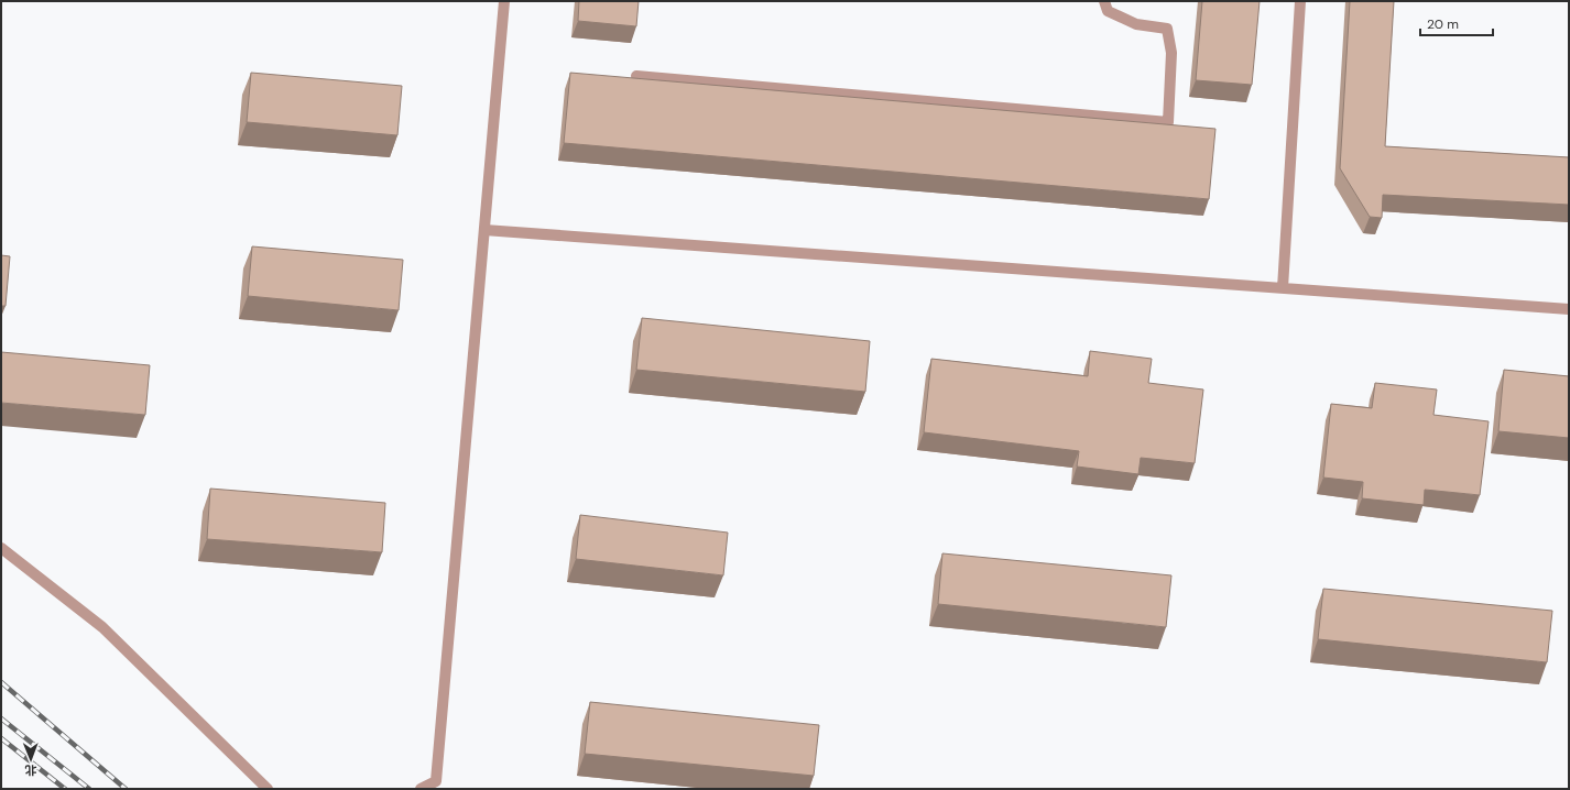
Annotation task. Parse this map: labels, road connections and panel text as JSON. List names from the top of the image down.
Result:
{
  "scale_bar": "20 m",
  "north": "bottom"
}
